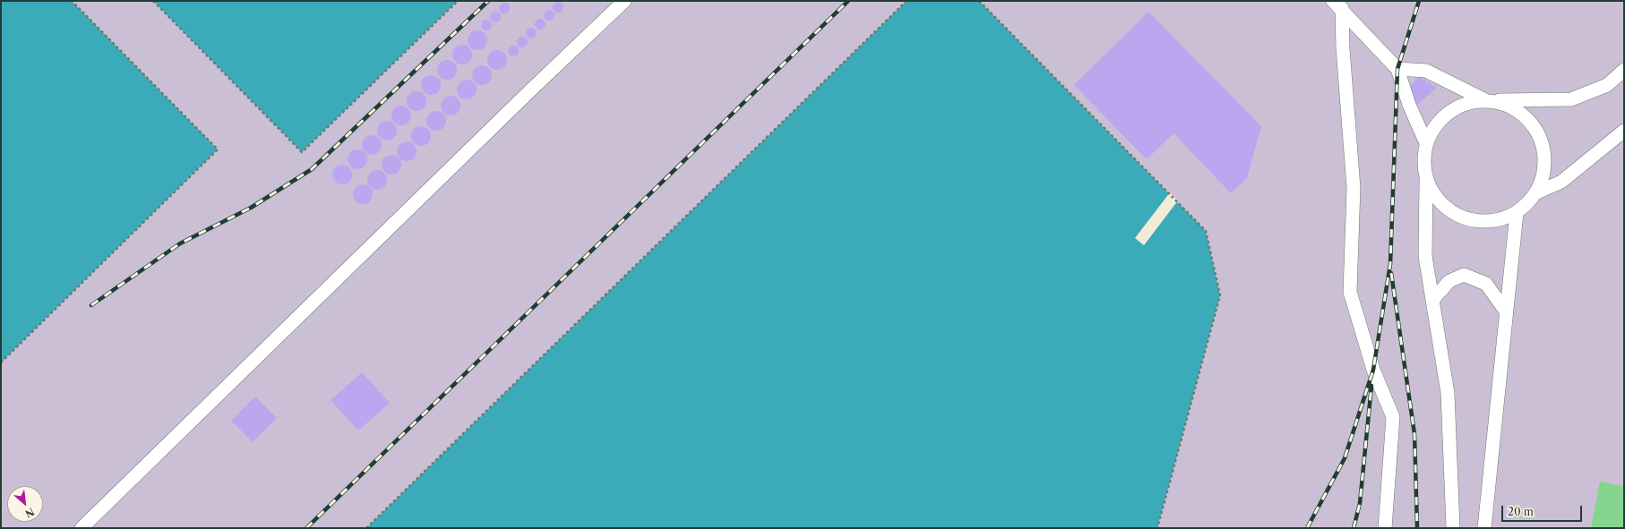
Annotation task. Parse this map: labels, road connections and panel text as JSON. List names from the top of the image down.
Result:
{
  "scale_bar": "20 m",
  "north": "bottom right"
}
